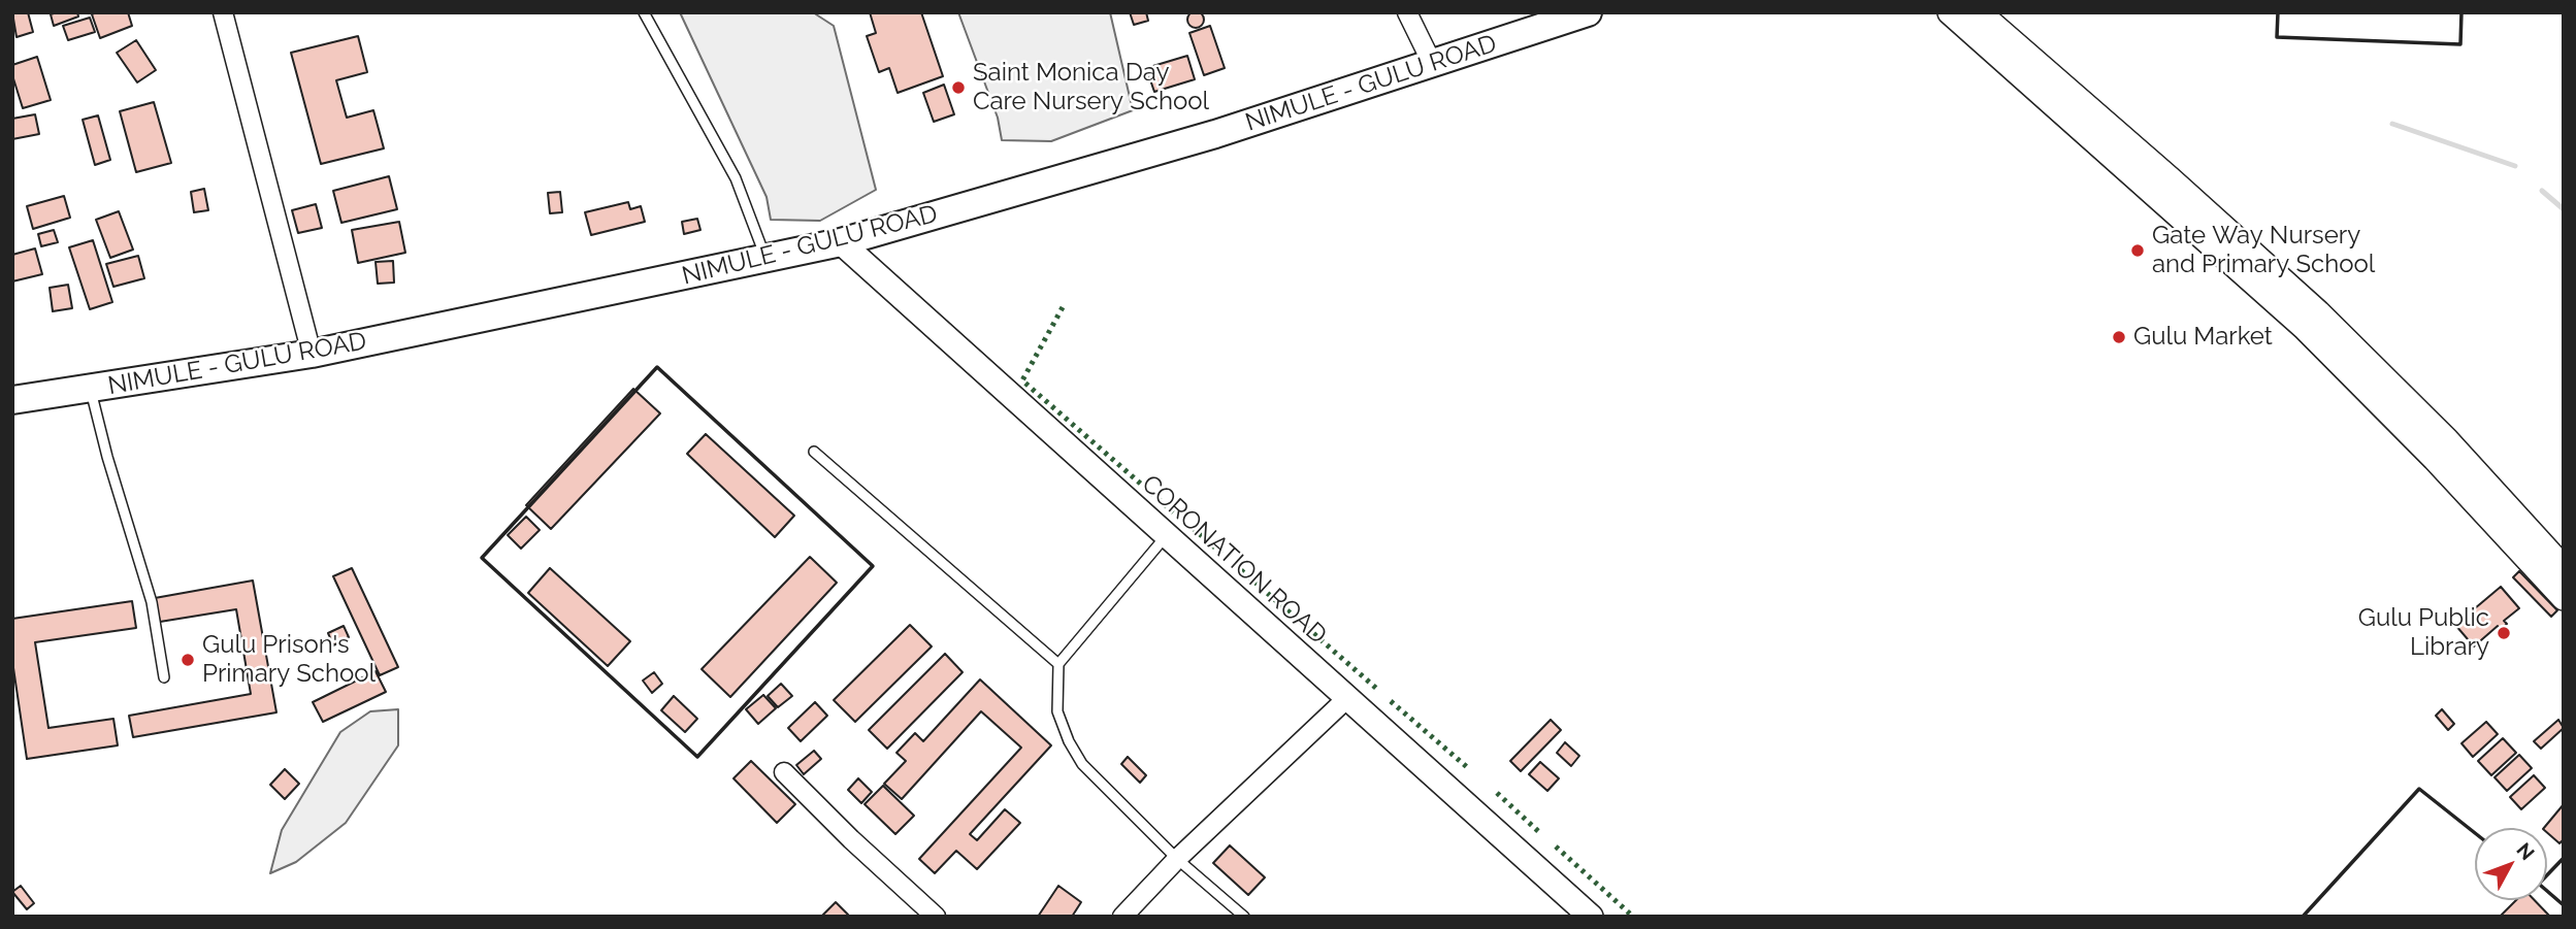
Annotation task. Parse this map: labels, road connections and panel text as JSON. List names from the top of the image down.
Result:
{
  "streets": {
    "main road": ["NIMULE - GULU ROAD"],
    "street": ["CORONATION ROAD"]
  },
  "crossings": [
    ["NIMULE - GULU ROAD", "CORONATION ROAD"]
  ],
  "places": [
    "Saint Monica Day Care Nursery School",
    "Gate Way Nursery and Primary School",
    "Gulu Market",
    "Gulu Public Library",
    "Gulu Prison's Primary School"
  ],
  "north": "top right"
}
